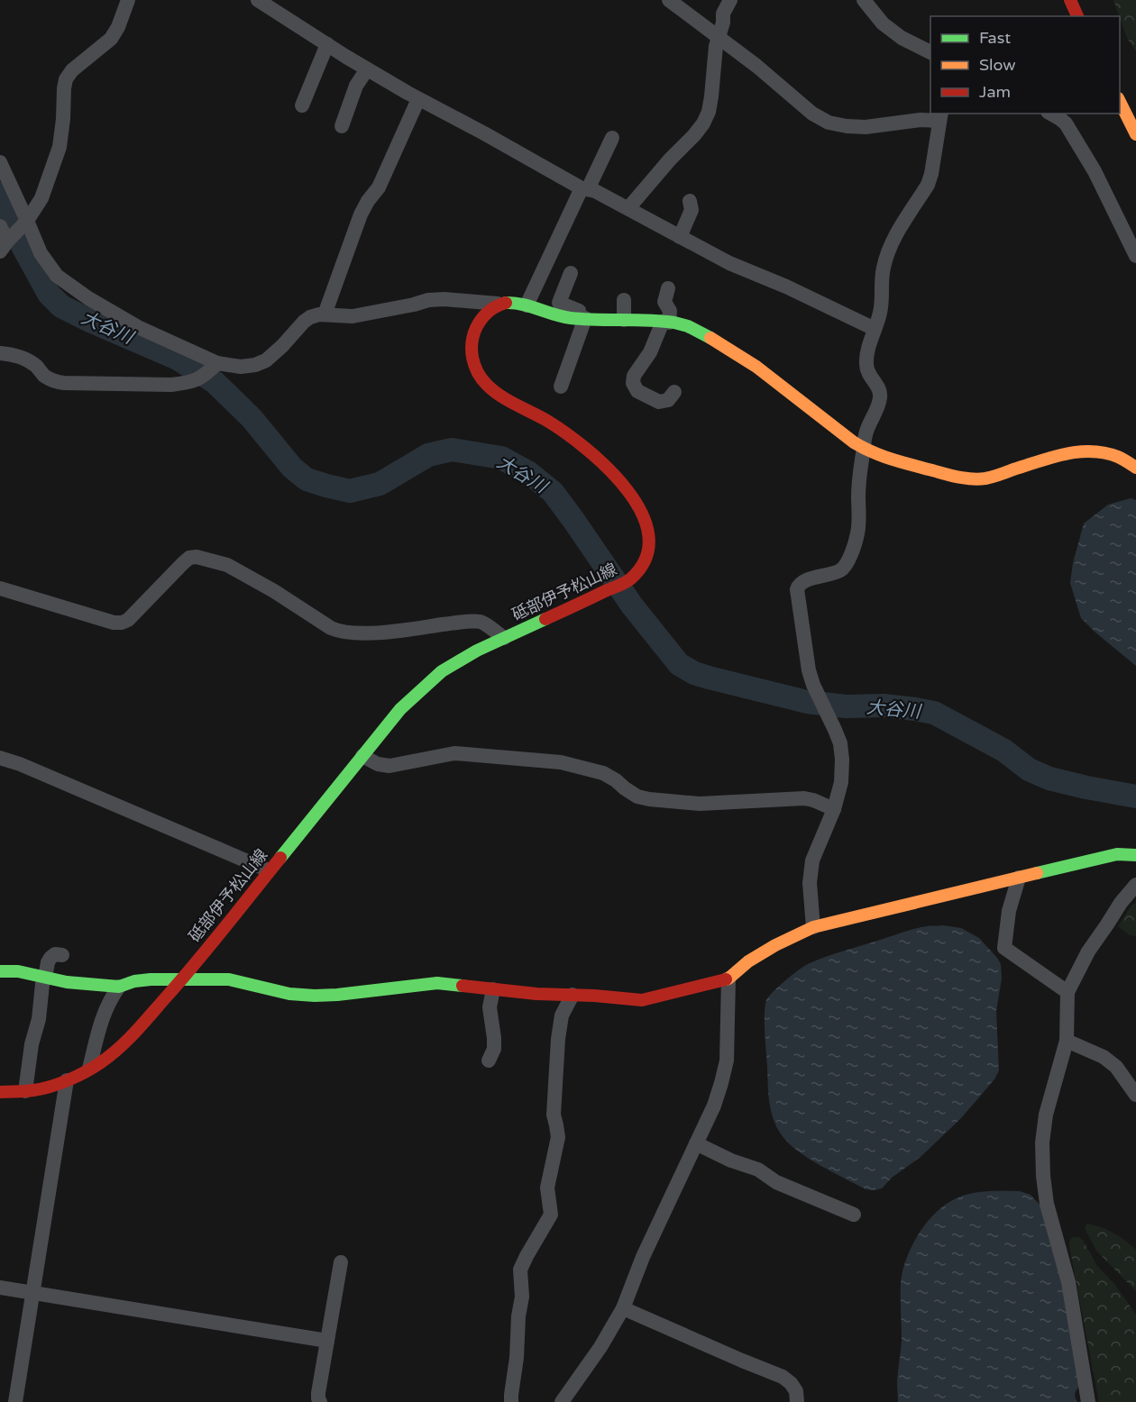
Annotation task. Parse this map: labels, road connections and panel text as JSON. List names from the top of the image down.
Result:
{
  "streets": {
    "main road": ["砥部伊予松山線"]
  },
  "water": ["大谷川"],
  "legend": ["Fast", "Slow", "Jam"]
}
